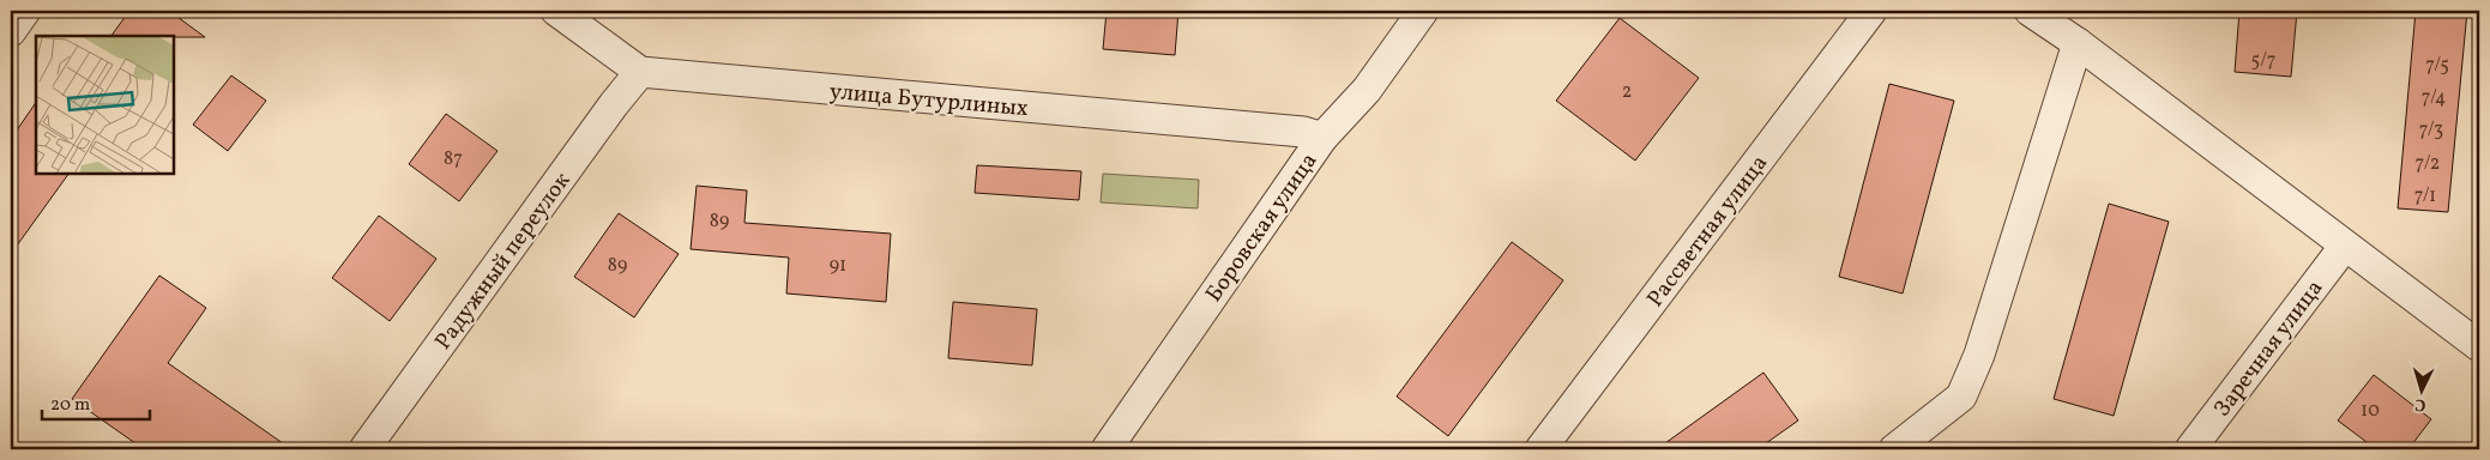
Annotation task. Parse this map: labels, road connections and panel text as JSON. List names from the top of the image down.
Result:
{
  "streets": {
    "street": [
      "улица Бутурлиных",
      "Боровская улица",
      "Рассветная улица",
      "Радужный переулок",
      "Заречная улица"
    ]
  },
  "crossings": [
    ["улица Бутурлиных", "Боровская улица"],
    ["улица Бутурлиных", "Радужный переулок"]
  ],
  "house_numbers": [
    "5/7",
    "7/5",
    "2",
    "7/4",
    "7/3",
    "87",
    "7/2",
    "7/1",
    "89",
    "89",
    "91",
    "10"
  ],
  "scale_bar": "20 m",
  "north": "bottom"
}
